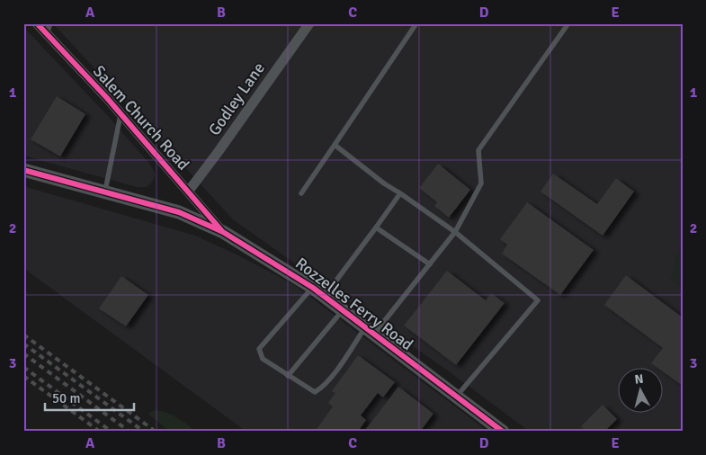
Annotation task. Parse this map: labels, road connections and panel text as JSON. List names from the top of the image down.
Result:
{
  "streets": {
    "street": ["Godley Lane", "Salem Church Road", "Rozzelles Ferry Road"]
  },
  "crossings": [
    ["Godley Lane", "Salem Church Road"],
    ["Salem Church Road", "Rozzelles Ferry Road"]
  ],
  "scale_bar": "50 m",
  "north": "top",
  "grid": {
    "columns": [
      "A",
      "B",
      "C",
      "D",
      "E"
    ],
    "rows": ["1", "2", "3"]
  }
}
